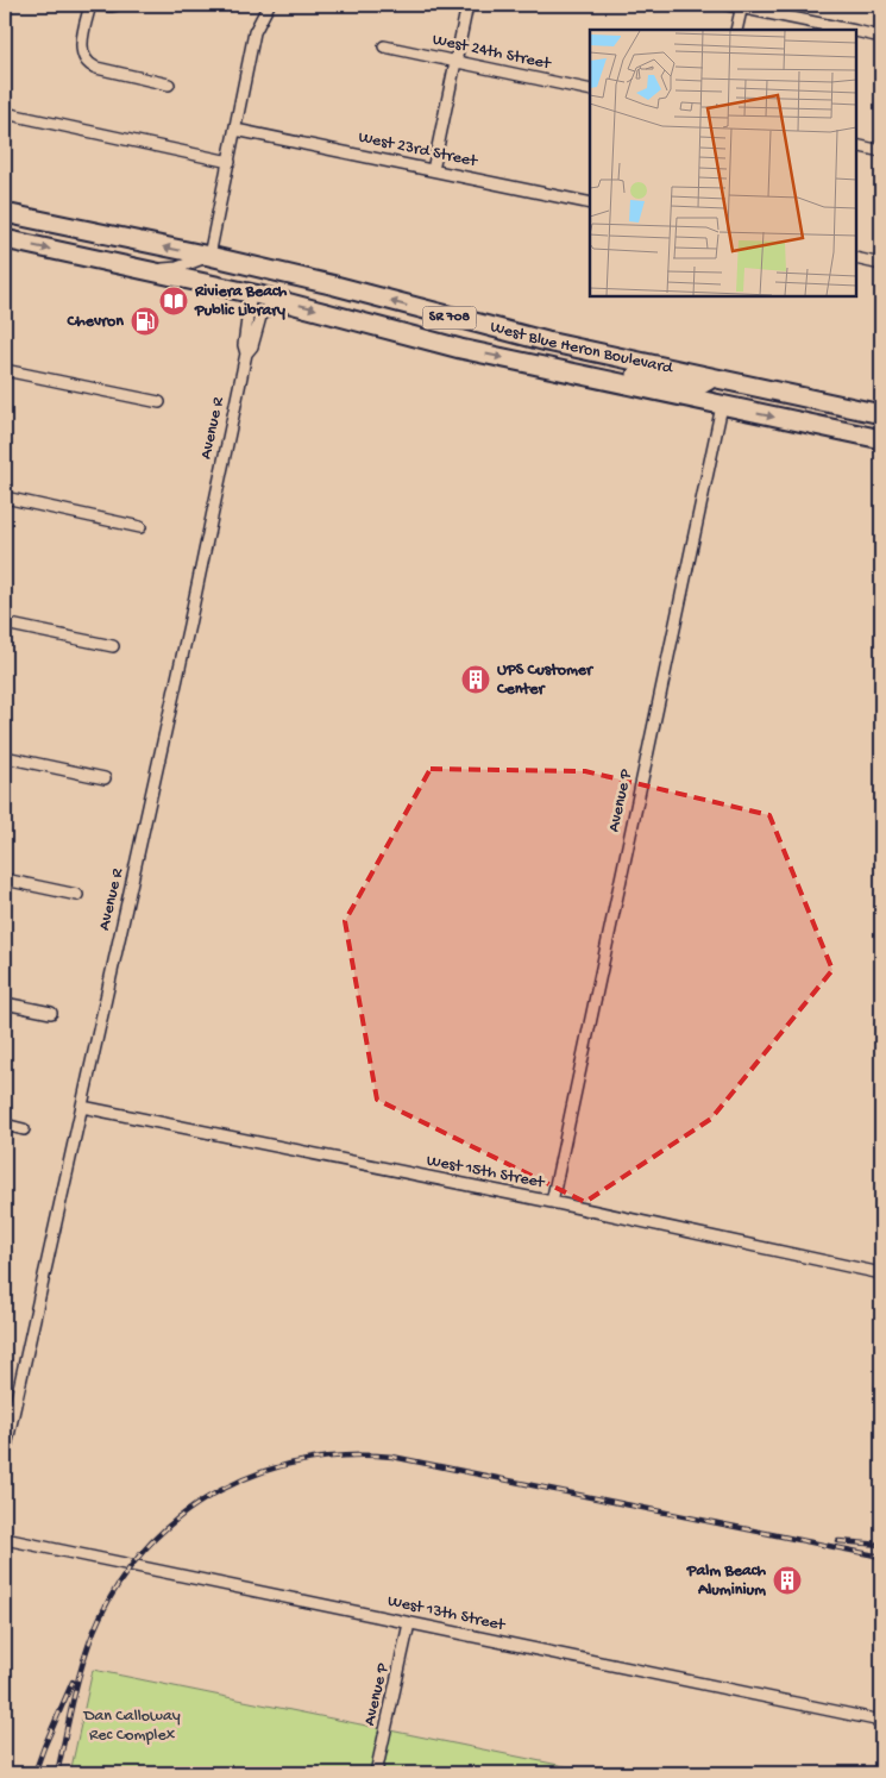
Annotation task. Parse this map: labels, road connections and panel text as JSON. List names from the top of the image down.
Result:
{
  "streets": {
    "main road": ["SR 708", "West Blue Heron Boulevard"],
    "street": [
      "West 24th Street",
      "West 23rd Street",
      "Avenue R",
      "Avenue P",
      "West 15th Street",
      "West 13th Street"
    ]
  },
  "crossings": [
    ["West Blue Heron Boulevard", "Avenue R"],
    ["West Blue Heron Boulevard", "Avenue P"],
    ["Avenue R", "West 15th Street"],
    ["Avenue P", "West 15th Street"],
    ["Avenue P", "West 13th Street"]
  ],
  "parks": ["Dan Calloway Rec Complex"],
  "places": {
    "library": ["Riviera Beach Public Library"],
    "fuel station": ["Chevron"],
    "building": ["UPS Customer Center", "Palm Beach Aluminium"]
  }
}
